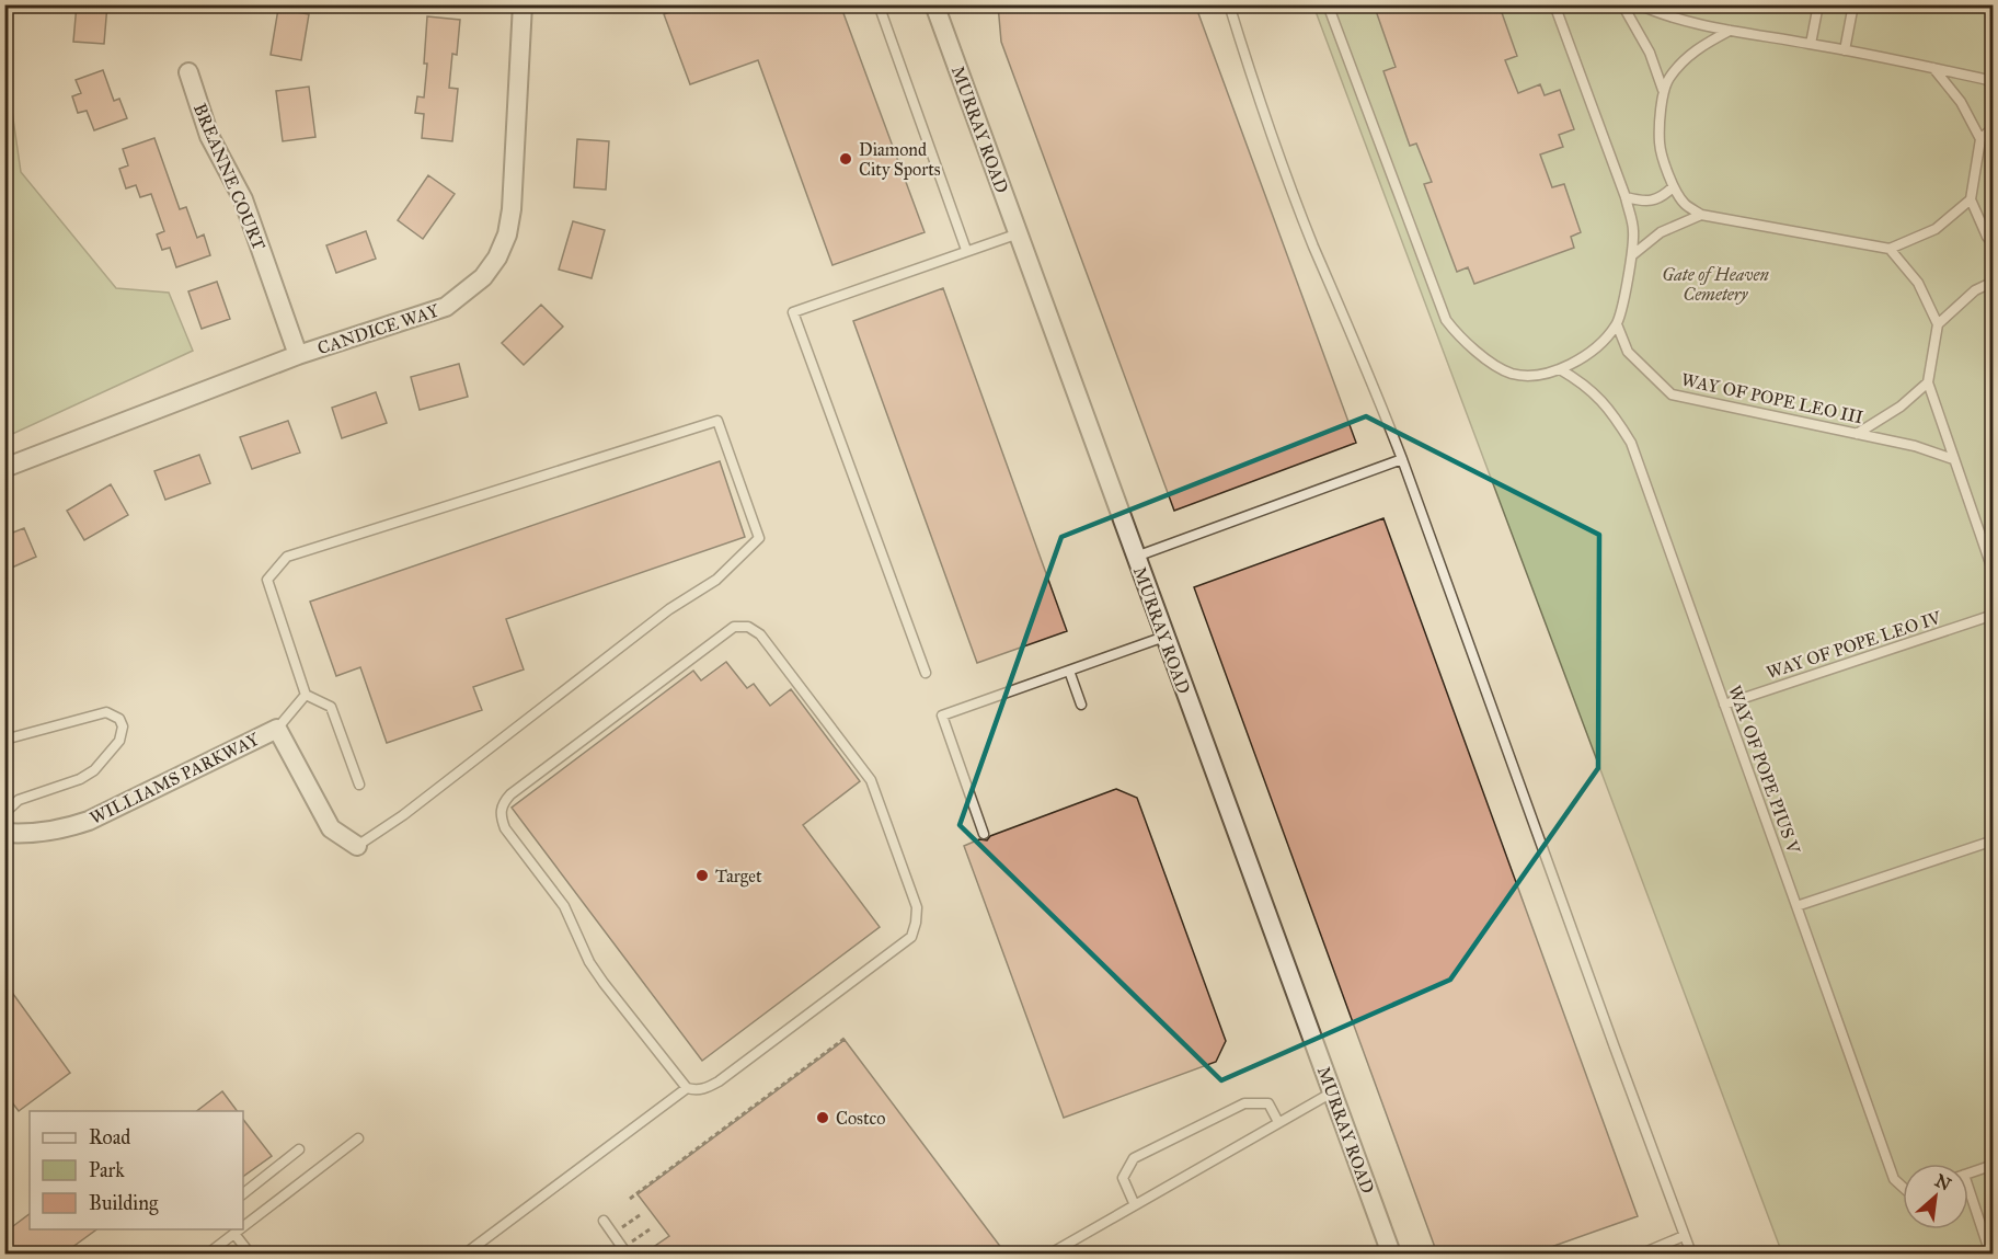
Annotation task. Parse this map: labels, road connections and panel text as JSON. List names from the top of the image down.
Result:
{
  "streets": {
    "street": [
      "MURRAY ROAD",
      "BREANNE COURT",
      "CANDICE WAY",
      "WILLIAMS PARKWAY"
    ],
    "lane": ["WAY OF POPE LEO III", "WAY OF POPE LEO IV", "WAY OF POPE PIUS V"]
  },
  "crossings": [
    ["BREANNE COURT", "CANDICE WAY"],
    ["WAY OF POPE LEO IV", "WAY OF POPE PIUS V"]
  ],
  "parks": ["Gate of Heaven Cemetery"],
  "places": ["Diamond City Sports", "Target", "Costco"],
  "legend": ["Road", "Park", "Building"],
  "north": "top right"
}
